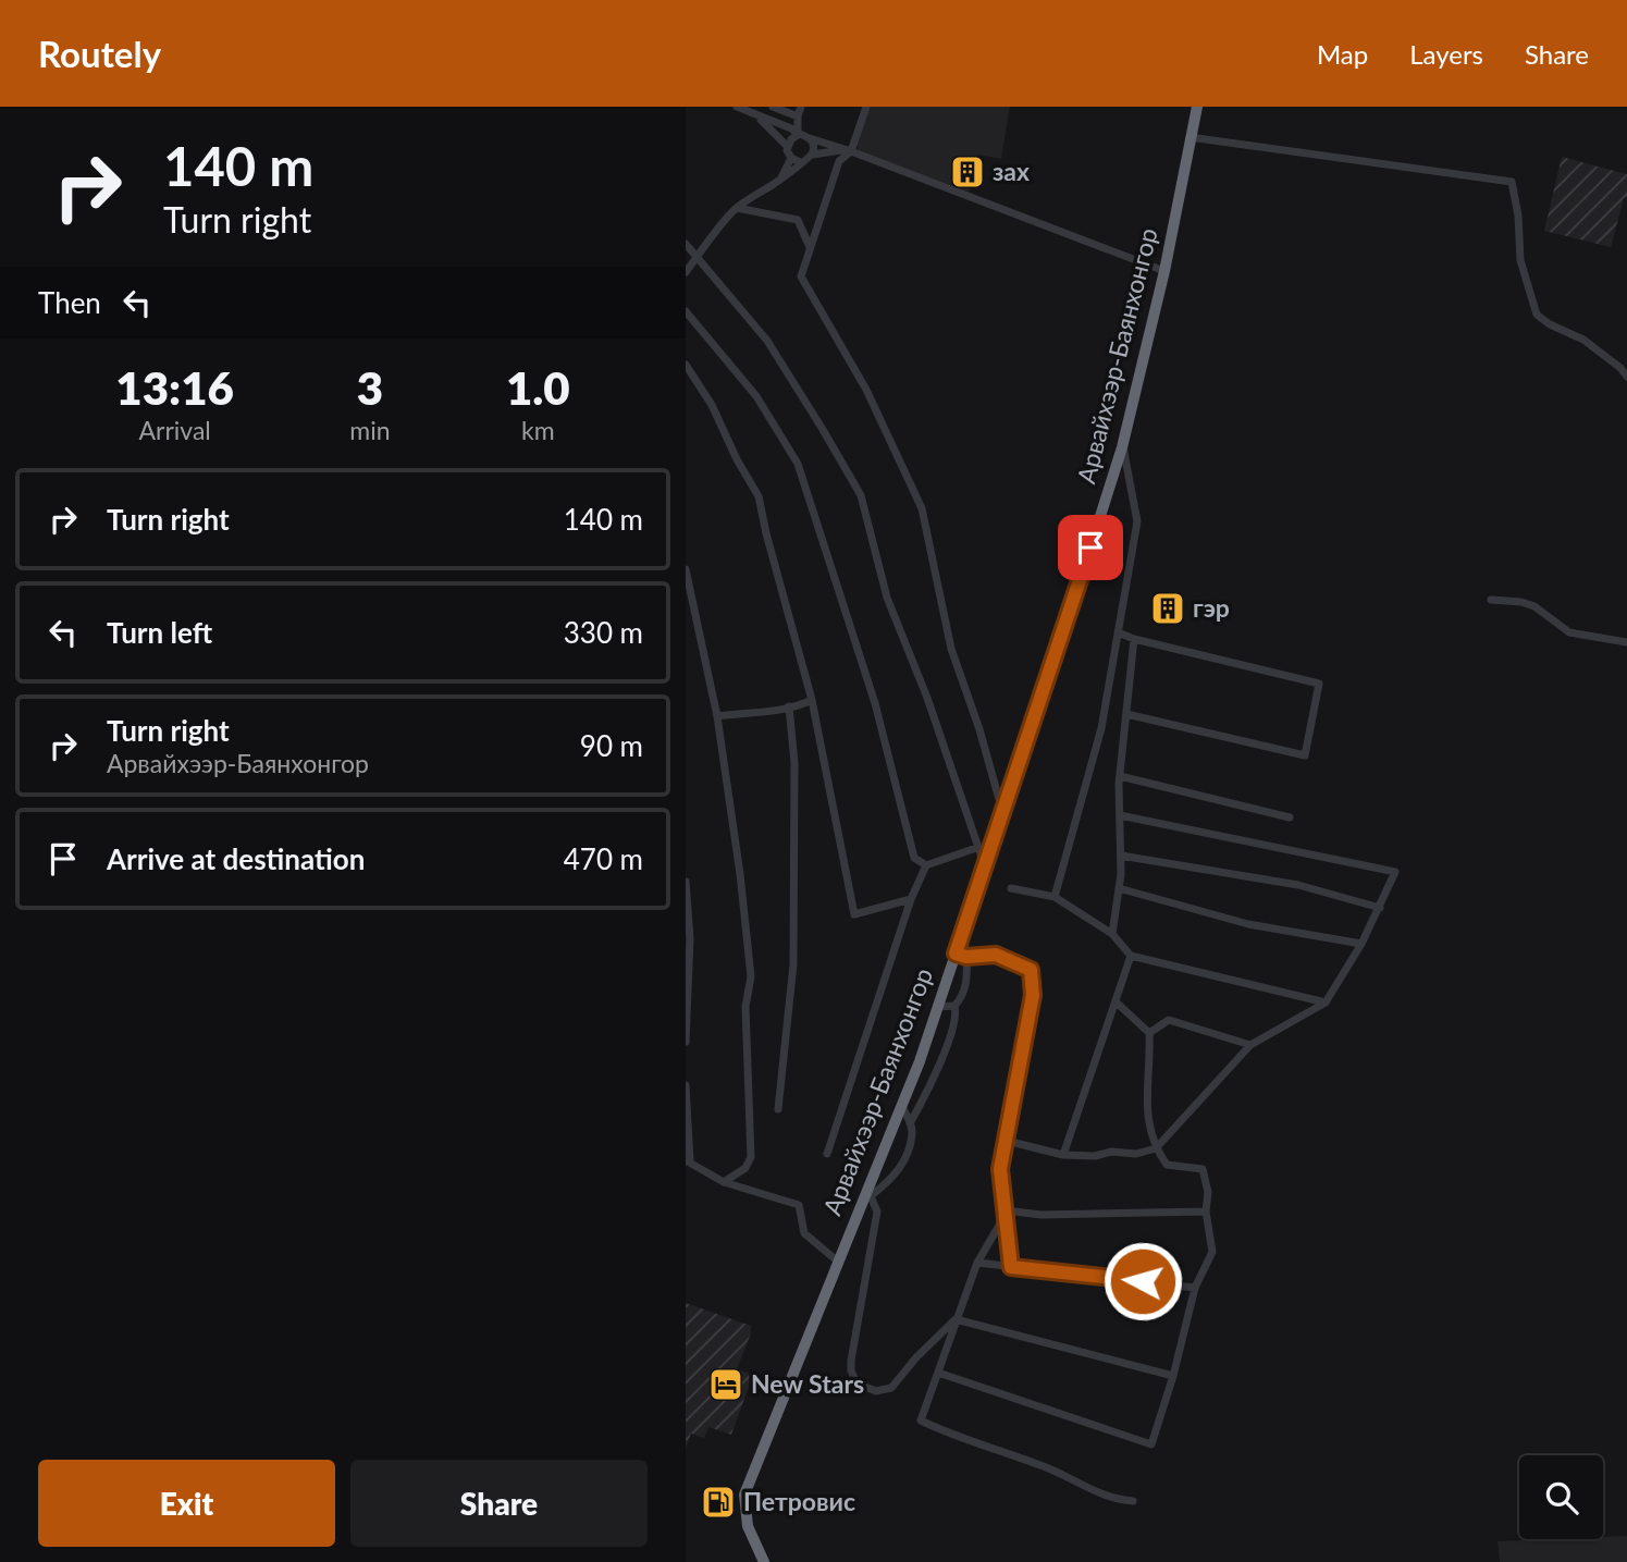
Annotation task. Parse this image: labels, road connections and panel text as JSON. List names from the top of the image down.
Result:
{
  "streets": {
    "highway": ["Арвайхээр-Баянхонгор"]
  },
  "places": {
    "building": ["зах", "гэр"],
    "hotel": ["New Stars"],
    "fuel station": ["Петровис"]
  },
  "page": {
    "header": "Routely",
    "nav": ["Map", "Layers", "Share"],
    "turn": ["140 m", "Turn right"],
    "then": "Then",
    "eta": [
      "13:16",
      "Arrival",
      "3",
      "min",
      "1.0",
      "km"
    ],
    "list": [
      {
        "name": "Turn right",
        "value": "140 m"
      },
      {
        "name": "Turn left",
        "value": "330 m"
      },
      {
        "name": "Turn right",
        "note": "Арвайхээр-Баянхонгор",
        "value": "90 m"
      },
      {
        "name": "Arrive at destination",
        "value": "470 m"
      }
    ],
    "buttons": ["Exit", "Share"]
  }
}
